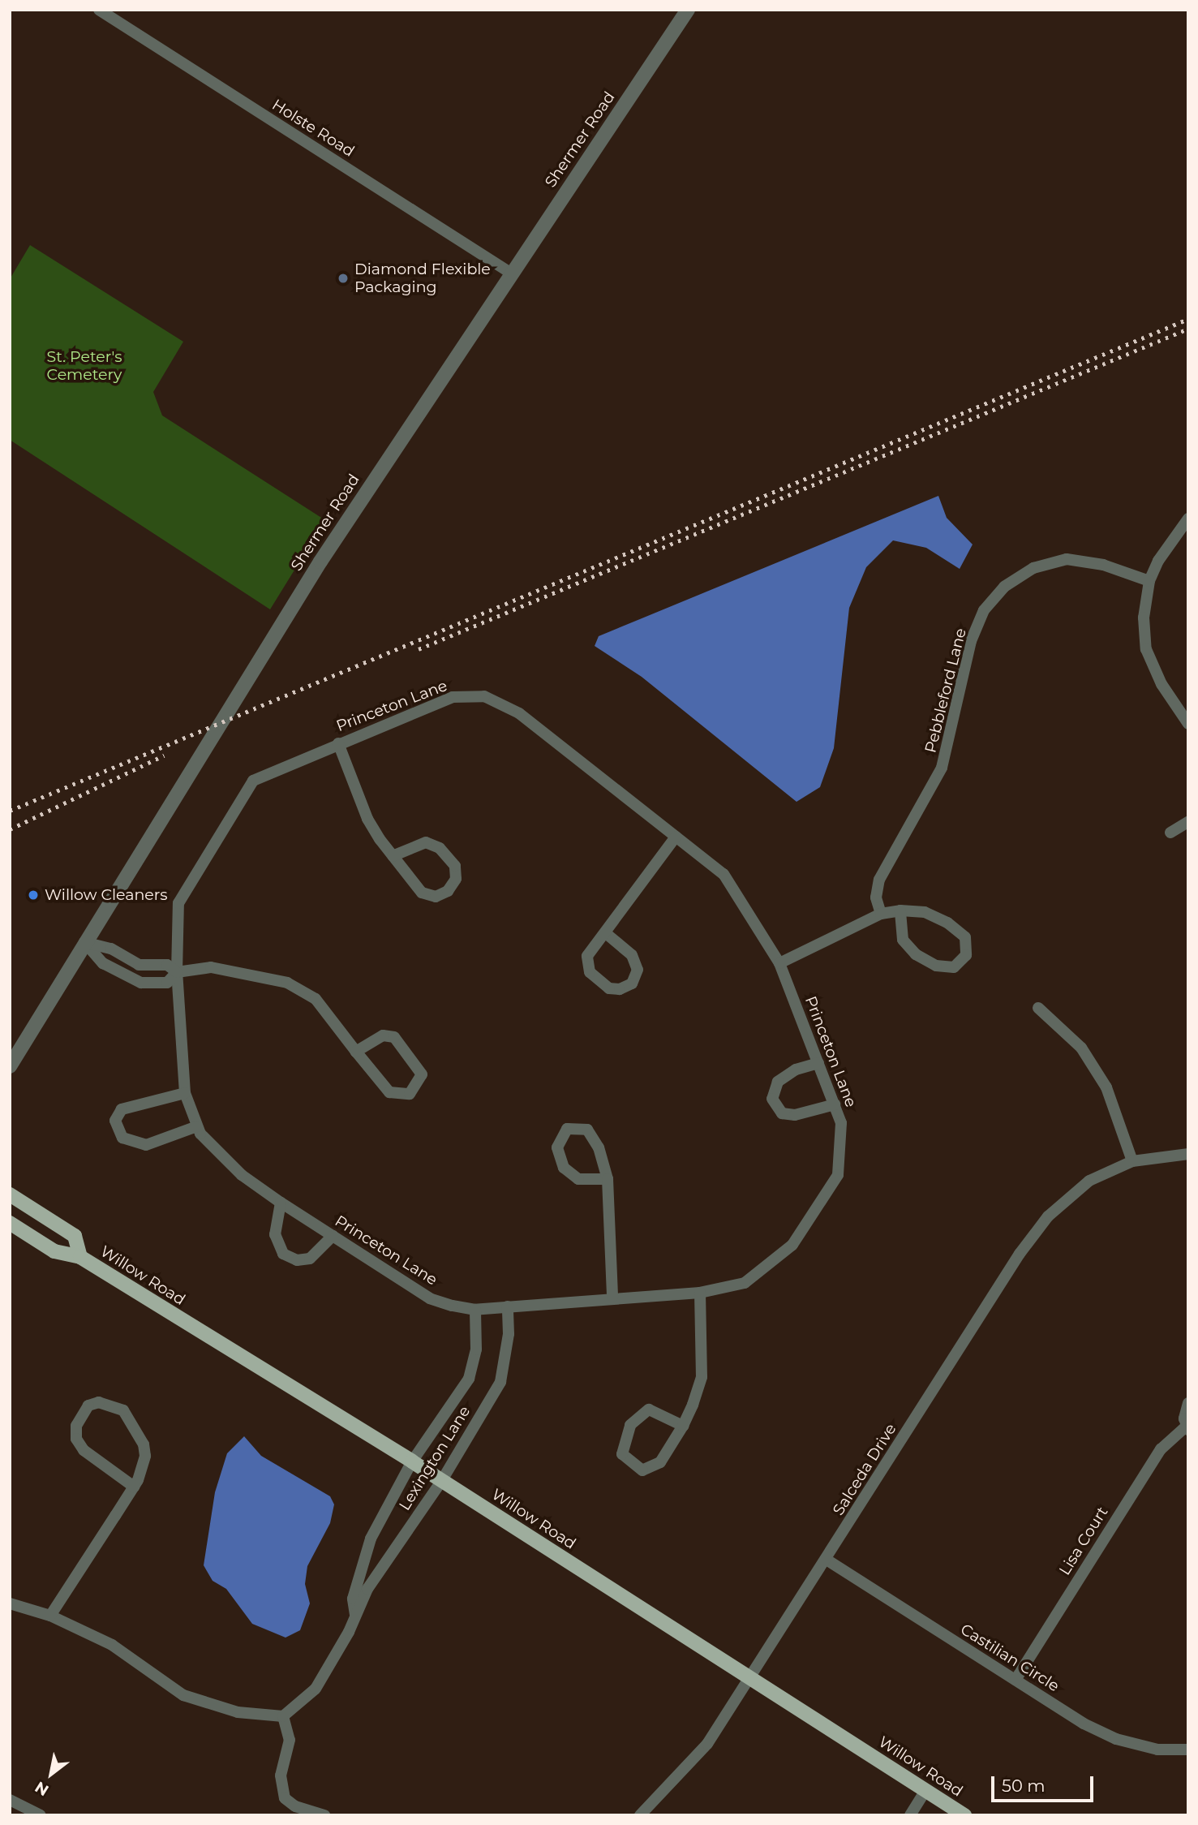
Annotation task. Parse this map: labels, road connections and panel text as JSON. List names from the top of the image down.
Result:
{
  "streets": {
    "main road": ["Willow Road"],
    "street": [
      "Holste Road",
      "Shermer Road",
      "Pebbleford Lane",
      "Princeton Lane",
      "Lexington Lane",
      "Salceda Drive",
      "Lisa Court",
      "Castilian Circle"
    ]
  },
  "crossings": [
    ["Holste Road", "Shermer Road"],
    ["Princeton Lane", "Lexington Lane"],
    ["Willow Road", "Lexington Lane"],
    ["Willow Road", "Salceda Drive"],
    ["Salceda Drive", "Castilian Circle"],
    ["Lisa Court", "Castilian Circle"]
  ],
  "parks": ["St. Peter's Cemetery"],
  "places": ["Diamond Flexible Packaging", "Willow Cleaners"],
  "scale_bar": "50 m",
  "north": "bottom left"
}
